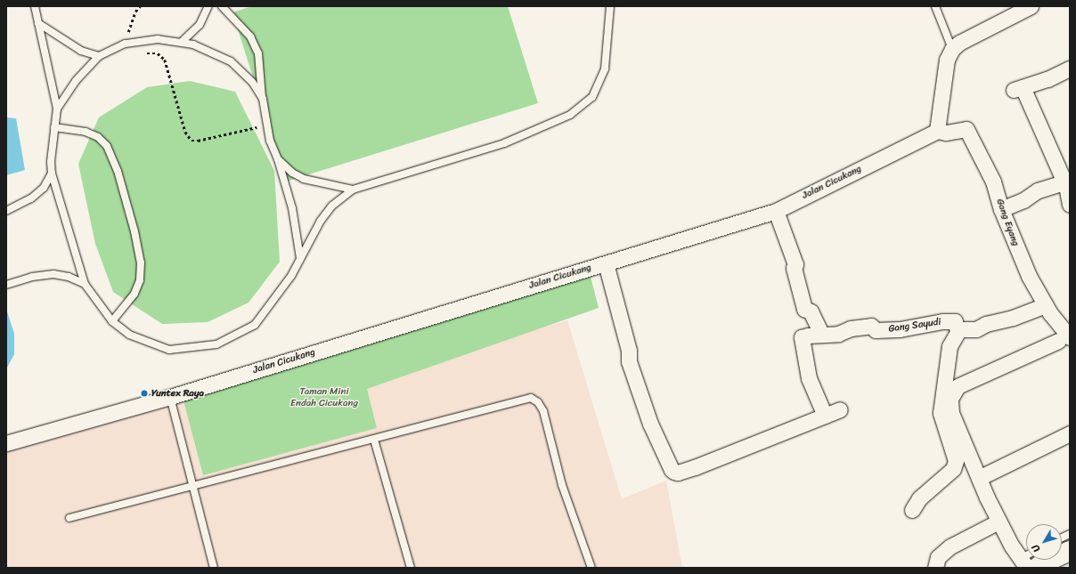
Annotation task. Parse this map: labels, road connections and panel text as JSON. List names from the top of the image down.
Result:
{
  "streets": {
    "street": ["Jalan Cicukang", "Gang Eyang", "Gang Sayudi"]
  },
  "crossings": [
    ["Jalan Cicukang", "Gang Eyang"]
  ],
  "parks": ["Taman Mini Endah Cicukang"],
  "places": ["Yuntex Raya"],
  "north": "bottom left"
}
